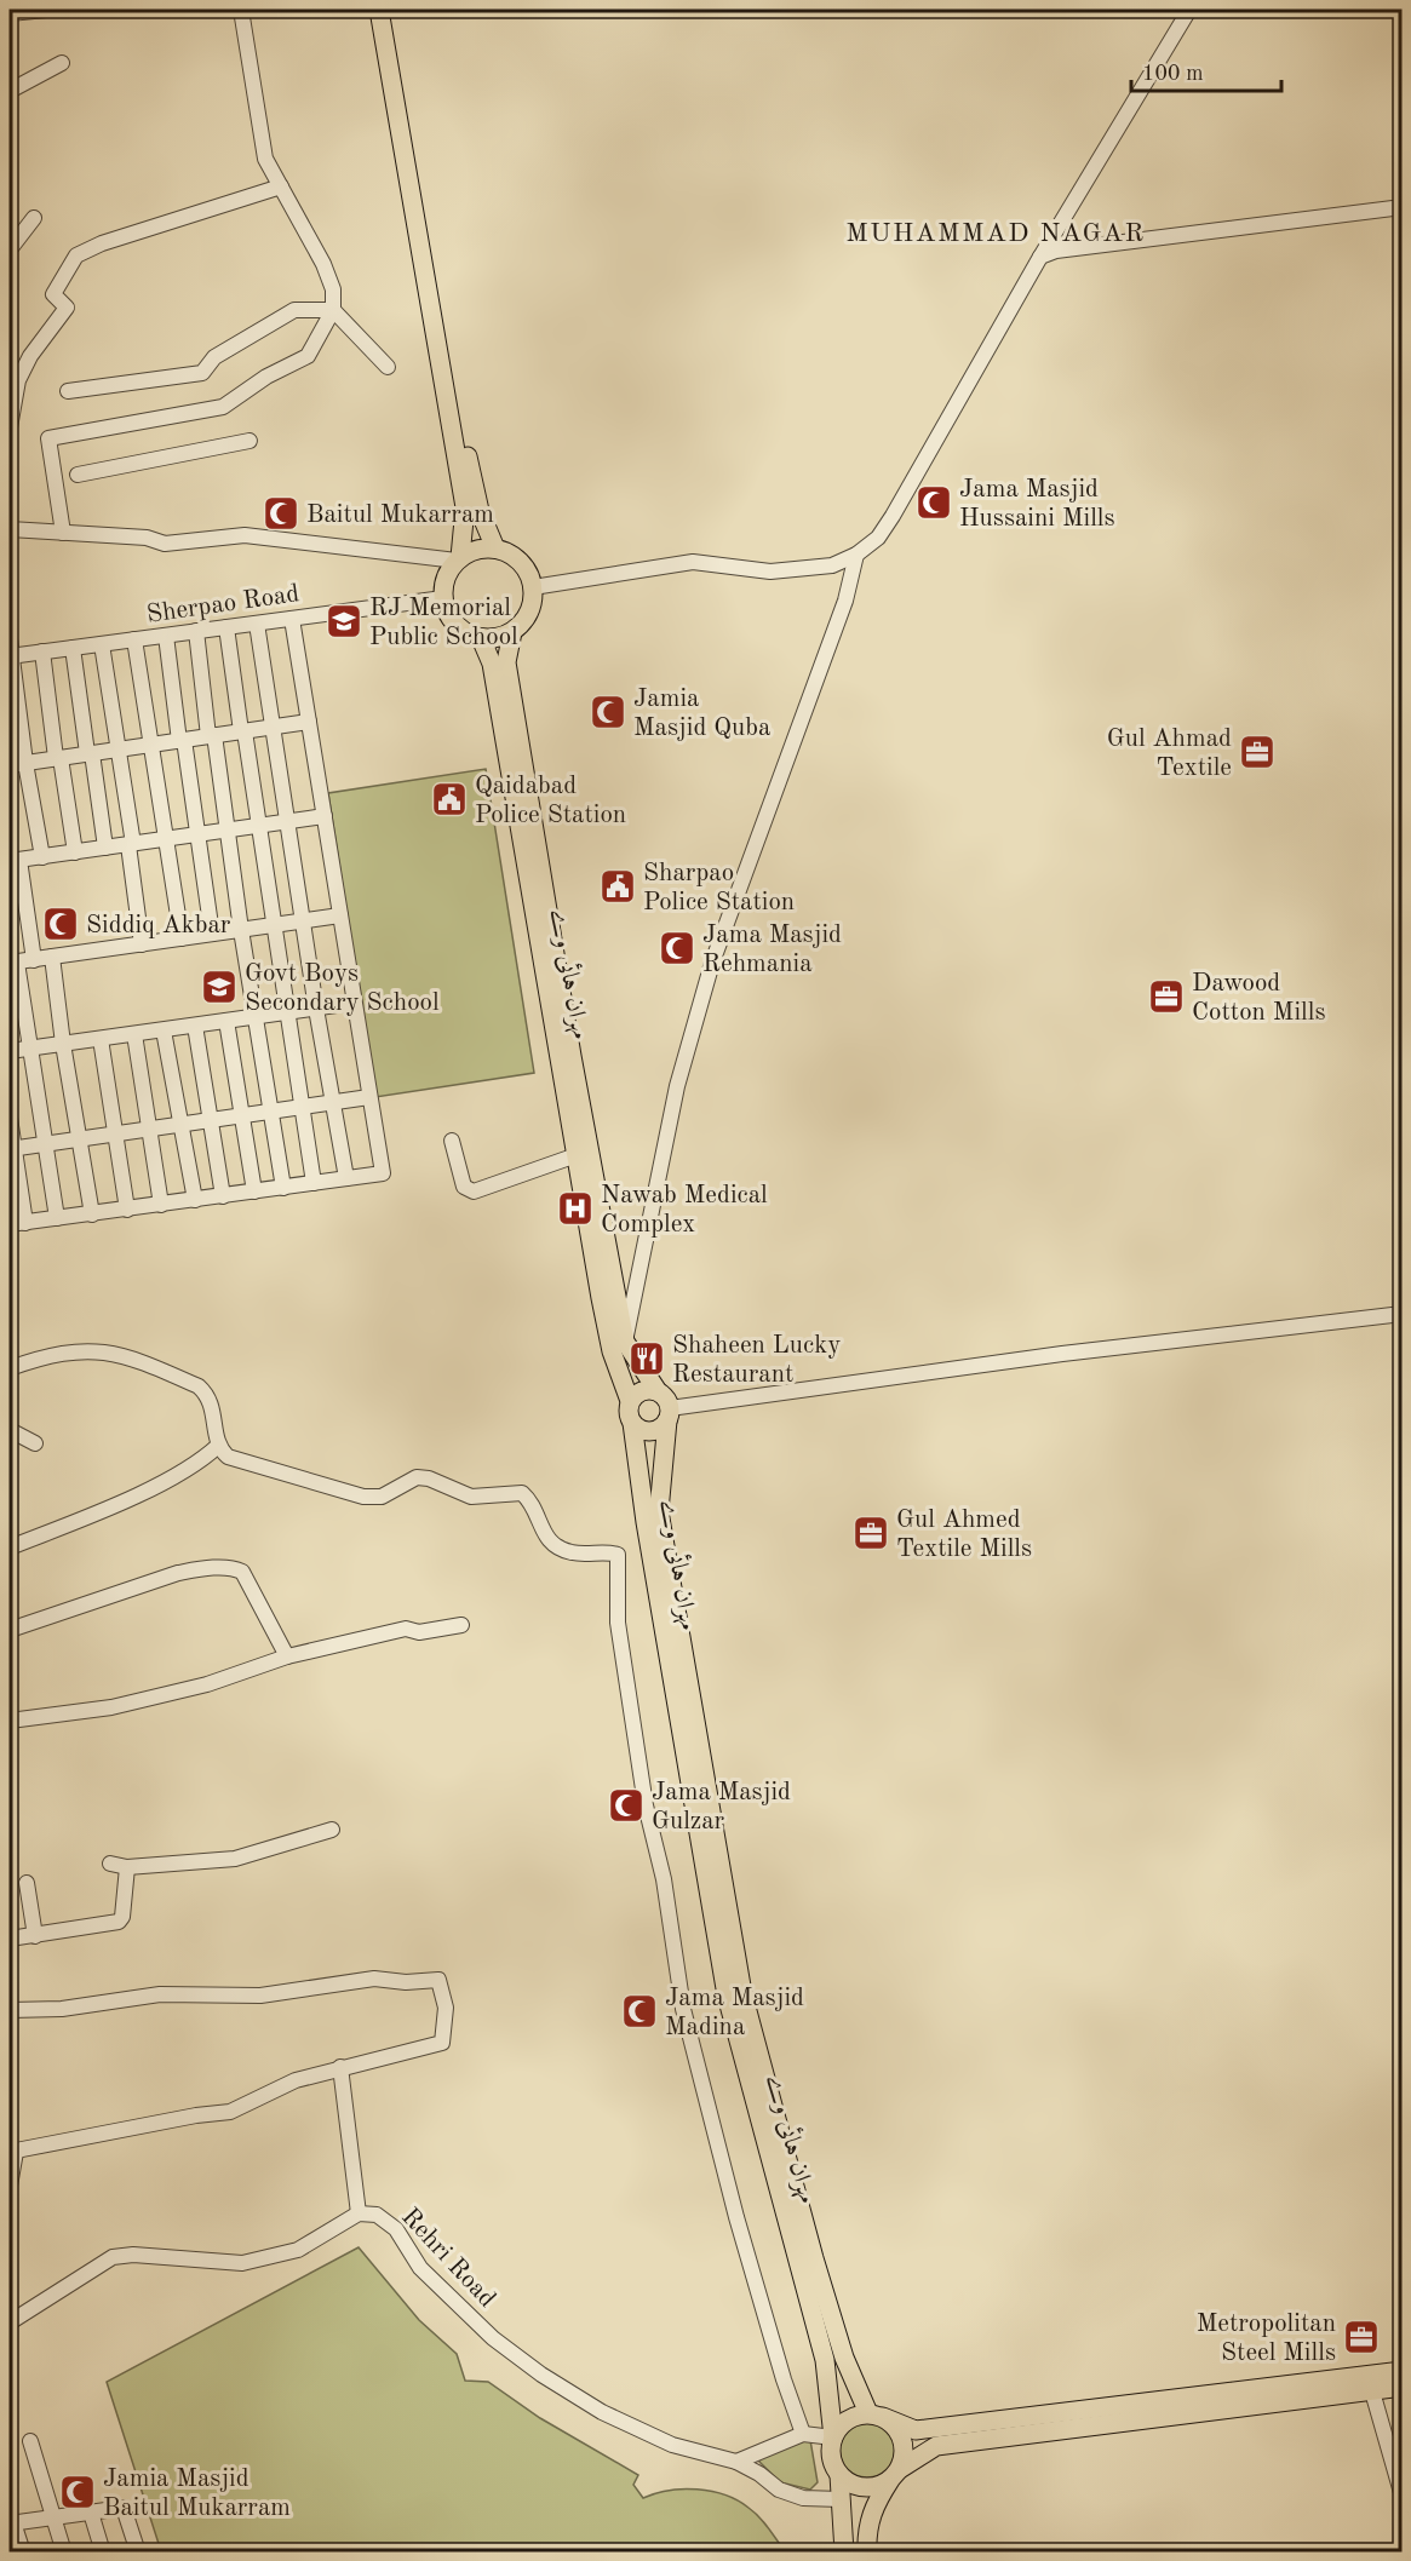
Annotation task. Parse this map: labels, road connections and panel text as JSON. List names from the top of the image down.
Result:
{
  "streets": {
    "main road": ["مہران ہائی وے"],
    "street": ["Sherpao Road", "Rehri Road"]
  },
  "crossings": [
    ["Sherpao Road", "مہران ہائی وے"]
  ],
  "districts": ["MUHAMMAD NAGAR"],
  "places": {
    "mosque": [
      "Jama Masjid Hussaini Mills",
      "Baitul Mukarram",
      "Jamia Masjid Quba",
      "Siddiq Akbar",
      "Jama Masjid Rehmania",
      "Jama Masjid Gulzar",
      "Jama Masjid Madina",
      "Jamia Masjid Baitul Mukarram"
    ],
    "school or university": ["RJ Memorial Public School", "Govt Boys Secondary School"],
    "office": [
      "Gul Ahmad Textile",
      "Dawood Cotton Mills",
      "Gul Ahmed Textile Mills",
      "Metropolitan Steel Mills"
    ],
    "public building": ["Qaidabad Police Station", "Sharpao Police Station"],
    "hospital": ["Nawab Medical Complex"],
    "restaurant": ["Shaheen Lucky Restaurant"]
  },
  "scale_bar": "100 m"
}
